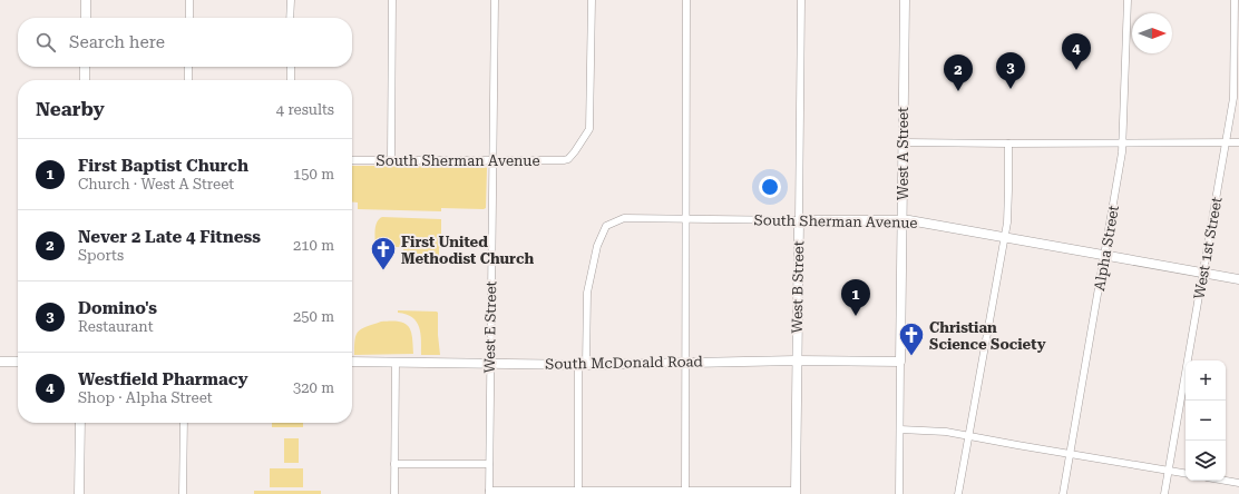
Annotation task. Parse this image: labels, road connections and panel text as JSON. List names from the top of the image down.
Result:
{
  "streets": {
    "street": [
      "West A Street",
      "South Sherman Avenue",
      "Alpha Street",
      "West 1st Street",
      "West B Street",
      "West E Street",
      "South McDonald Road"
    ]
  },
  "crossings": [
    ["West A Street", "South Sherman Avenue"],
    ["West A Street", "South McDonald Road"],
    ["South Sherman Avenue", "Alpha Street"],
    ["South Sherman Avenue", "West 1st Street"],
    ["South Sherman Avenue", "West B Street"],
    ["South Sherman Avenue", "West E Street"],
    ["South Sherman Avenue", "South McDonald Road"],
    ["West B Street", "South McDonald Road"],
    ["West E Street", "South McDonald Road"]
  ],
  "places": {
    "church": ["First United Methodist Church", "Christian Science Society"]
  },
  "north": "right",
  "page": {
    "search": "Search here",
    "pins": [
      "4",
      "3",
      "2",
      "1"
    ],
    "heading": ["Nearby", "4 results"],
    "list": [
      {
        "mark": "1",
        "name": "First Baptist Church",
        "note": "Church · West A Street",
        "value": "150 m"
      },
      {
        "mark": "2",
        "name": "Never 2 Late 4 Fitness",
        "note": "Sports",
        "value": "210 m"
      },
      {
        "mark": "3",
        "name": "Domino's",
        "note": "Restaurant",
        "value": "250 m"
      },
      {
        "mark": "4",
        "name": "Westfield Pharmacy",
        "note": "Shop · Alpha Street",
        "value": "320 m"
      }
    ],
    "map_buttons": ["+", "−"]
  }
}
